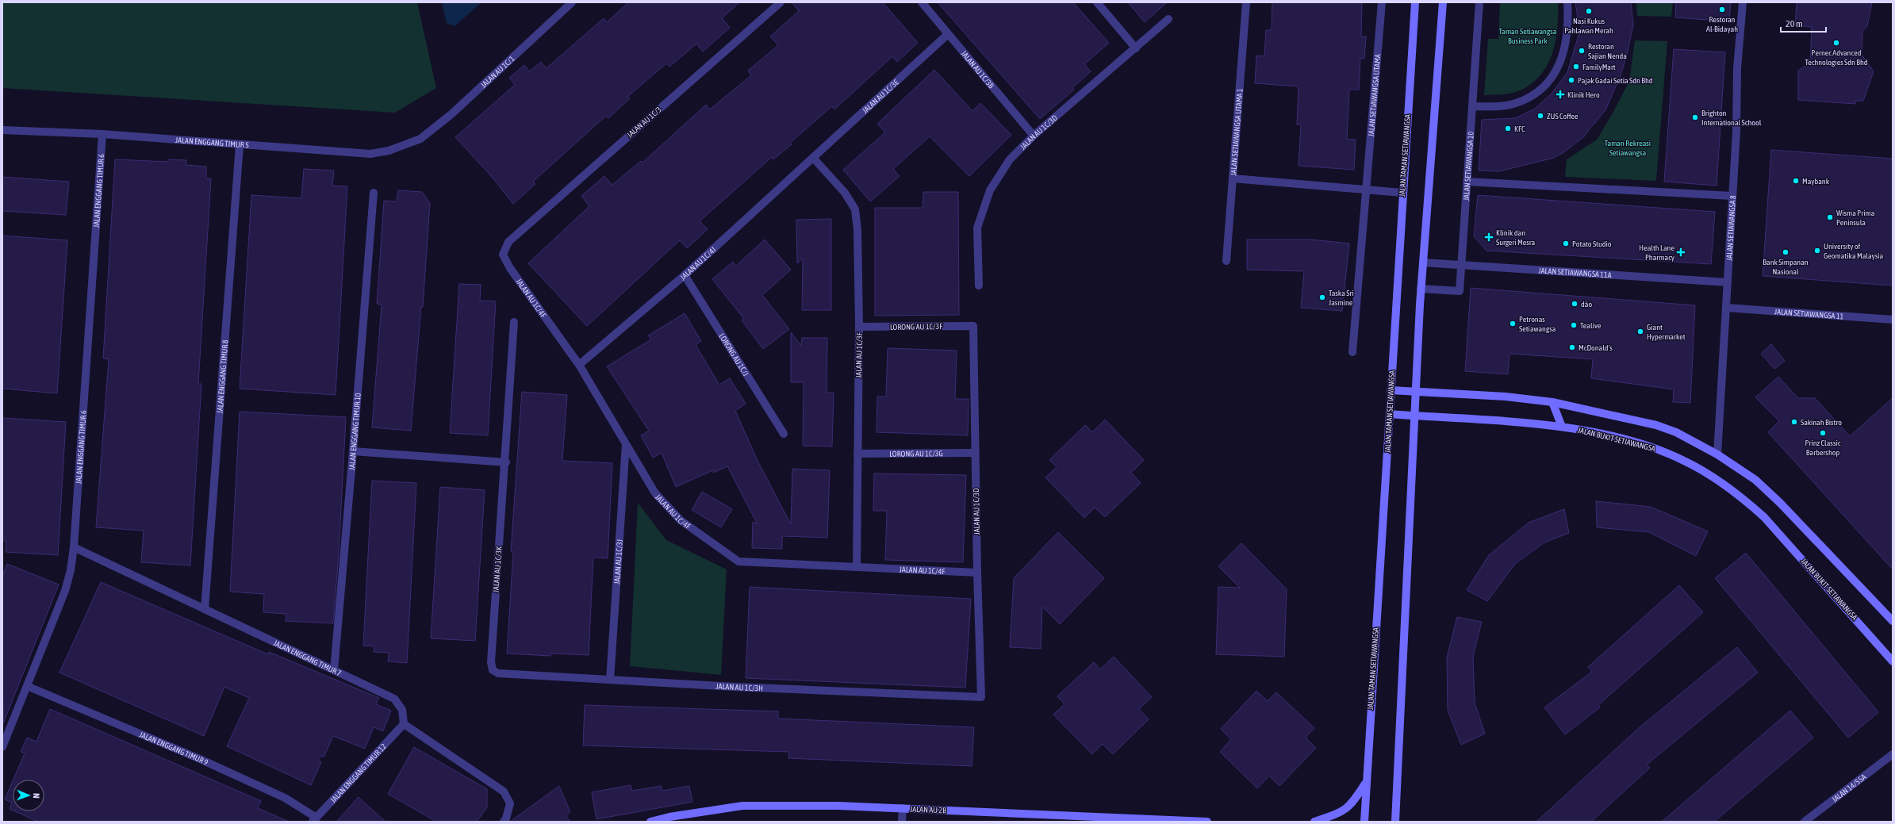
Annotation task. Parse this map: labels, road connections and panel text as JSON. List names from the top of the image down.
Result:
{
  "streets": {
    "street": [
      "JALAN AU 1C/3B",
      "JALAN AU 1C/1",
      "JALAN AU 1C/3E",
      "JALAN SETIAWANGSA UTAMA",
      "JALAN AU 1C/3",
      "JALAN SETIAWANGSA UTAMA 1",
      "JALAN AU 1C/3D",
      "JALAN ENGGANG TIMUR 5",
      "JALAN TAMAN SETIAWANGSA",
      "JALAN SETIAWANGSA 10",
      "JALAN ENGGANG TIMUR 6",
      "JALAN SETIAWANGSA 8",
      "JALAN AU 1C/4J",
      "JALAN SETIAWANGSA 11A",
      "JALAN AU 1C/4F",
      "JALAN SETIAWANGSA 11",
      "LORONG AU 1C/3F",
      "LORONG AU 1C/J",
      "JALAN AU 1C/3F",
      "JALAN ENGGANG TIMUR 8",
      "JALAN ENGGANG TIMUR 10",
      "JALAN BUKIT SETIAWANGSA",
      "LORONG AU 1C/3G",
      "JALAN AU 1C/3J",
      "JALAN AU 1C/3K",
      "JALAN ENGGANG TIMUR 7",
      "JALAN AU 1C/3H",
      "JALAN ENGGANG TIMUR 9",
      "JALAN ENGGANG TIMUR 12",
      "JALAN 14/55A",
      "JALAN AU 2B"
    ]
  },
  "crossings": [
    ["JALAN AU 1C/3B", "JALAN AU 1C/3E"],
    ["JALAN AU 1C/3B", "JALAN AU 1C/3D"],
    ["JALAN AU 1C/1", "JALAN ENGGANG TIMUR 5"],
    ["JALAN AU 1C/3E", "JALAN AU 1C/4J"],
    ["JALAN AU 1C/3E", "JALAN AU 1C/3F"],
    ["JALAN AU 1C/3", "JALAN AU 1C/4F"],
    ["JALAN AU 1C/3D", "JALAN AU 1C/4F"],
    ["JALAN AU 1C/3D", "LORONG AU 1C/3F"],
    ["JALAN AU 1C/3D", "LORONG AU 1C/3G"],
    ["JALAN AU 1C/3D", "JALAN AU 1C/3H"],
    ["JALAN ENGGANG TIMUR 5", "JALAN ENGGANG TIMUR 6"],
    ["JALAN ENGGANG TIMUR 5", "JALAN ENGGANG TIMUR 8"],
    ["JALAN TAMAN SETIAWANGSA", "JALAN BUKIT SETIAWANGSA"],
    ["JALAN SETIAWANGSA 10", "JALAN SETIAWANGSA 11A"],
    ["JALAN ENGGANG TIMUR 6", "JALAN ENGGANG TIMUR 7"],
    ["JALAN ENGGANG TIMUR 6", "JALAN ENGGANG TIMUR 9"],
    ["JALAN SETIAWANGSA 8", "JALAN SETIAWANGSA 11A"],
    ["JALAN SETIAWANGSA 8", "JALAN SETIAWANGSA 11"],
    ["JALAN AU 1C/4J", "JALAN AU 1C/4F"],
    ["JALAN AU 1C/4J", "LORONG AU 1C/J"],
    ["JALAN AU 1C/4J", "JALAN AU 1C/3F"],
    ["JALAN AU 1C/4F", "JALAN AU 1C/3F"],
    ["JALAN AU 1C/4F", "JALAN AU 1C/3J"],
    ["LORONG AU 1C/3F", "JALAN AU 1C/3F"],
    ["JALAN AU 1C/3F", "LORONG AU 1C/3G"],
    ["JALAN ENGGANG TIMUR 8", "JALAN ENGGANG TIMUR 7"],
    ["JALAN ENGGANG TIMUR 10", "JALAN ENGGANG TIMUR 7"],
    ["JALAN AU 1C/3J", "JALAN AU 1C/3H"],
    ["JALAN AU 1C/3K", "JALAN AU 1C/3H"],
    ["JALAN ENGGANG TIMUR 7", "JALAN ENGGANG TIMUR 12"],
    ["JALAN ENGGANG TIMUR 9", "JALAN ENGGANG TIMUR 12"]
  ],
  "parks": ["Taman Setiawangsa Business Park", "Taman Rekreasi Setiawangsa"],
  "places": {
    "other": [
      "Restoran Al-Bidayah",
      "Nasi Kukus Pahlawan Merah",
      "Pernec Advanced Technologies Sdn Bhd",
      "Restoran Sajian Nenda",
      "FamilyMart",
      "Pajak Gadai Setia Sdn Bhd",
      "ZUS Coffee",
      "Brighton International School",
      "KFC",
      "Maybank",
      "Wisma Prima Peninsula",
      "Potato Studio",
      "University of Geomatika Malaysia",
      "Bank Simpanan Nasional",
      "Taska Sri Jasmine",
      "dáo",
      "Petronas Setiawangsa",
      "Tealive",
      "Giant Hypermarket",
      "McDonald's",
      "Sakinah Bistro",
      "Prinz Classic Barbershop"
    ],
    "health": ["Klinik Hero", "Klinik dan Surgeri Mesra", "Health Lane Pharmacy"]
  },
  "scale_bar": "20 m",
  "north": "right"
}
